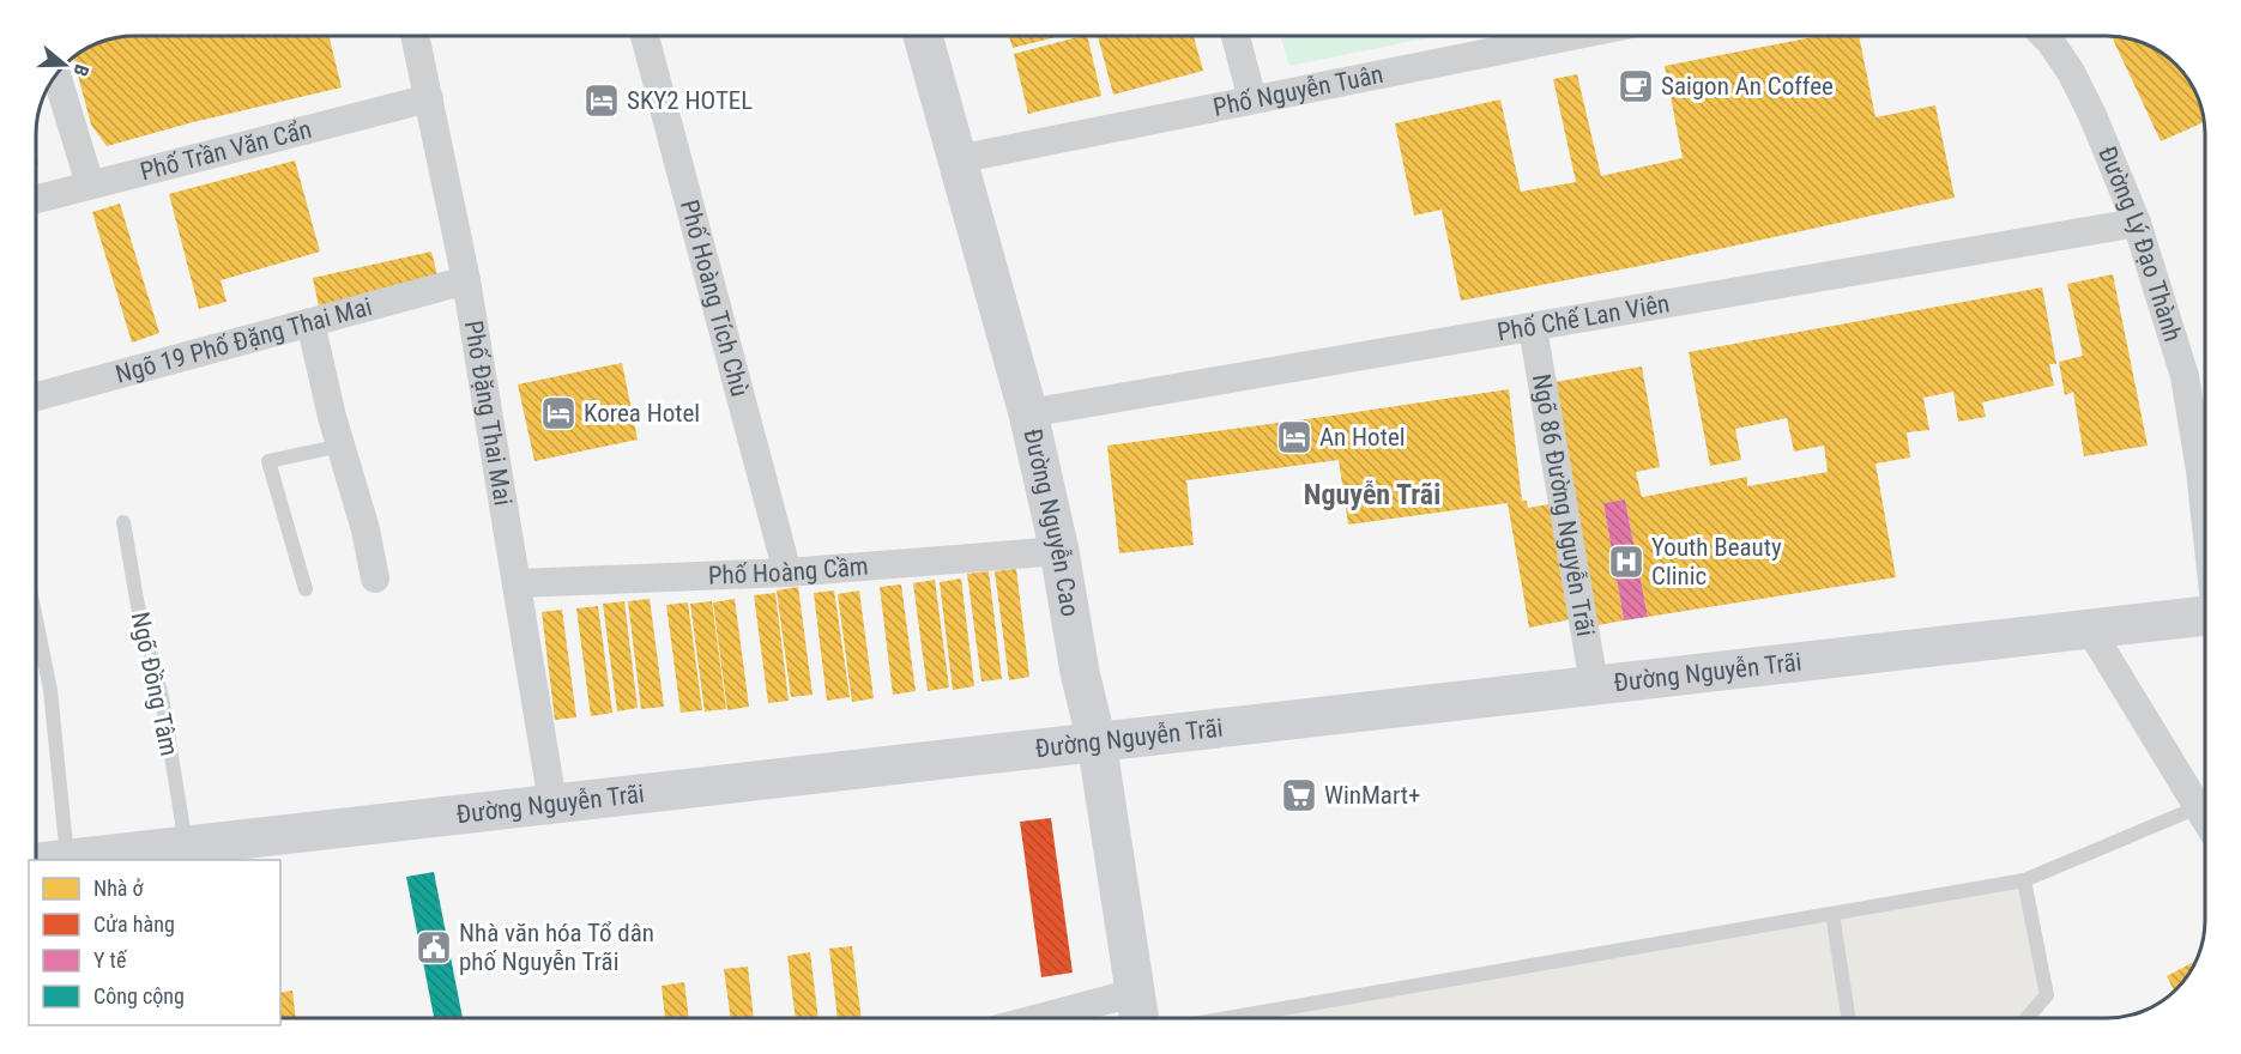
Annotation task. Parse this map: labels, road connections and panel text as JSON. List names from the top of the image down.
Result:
{
  "streets": {
    "main road": ["Đường Nguyễn Cao", "Đường Nguyễn Trãi"],
    "street": [
      "Phố Nguyễn Tuân",
      "Phố Trần Văn Cẩn",
      "Đường Lý Đạo Thành",
      "Phố Hoàng Tích Chù",
      "Phố Chế Lan Viên",
      "Ngõ 19 Phố Đặng Thai Mai",
      "Phố Đặng Thai Mai",
      "Ngõ 86 Đường Nguyễn Trãi",
      "Phố Hoàng Cầm"
    ],
    "lane": ["Ngõ Đồng Tâm"]
  },
  "crossings": [
    ["Phố Nguyễn Tuân", "Đường Nguyễn Cao"],
    ["Phố Trần Văn Cẩn", "Phố Đặng Thai Mai"],
    ["Đường Lý Đạo Thành", "Phố Chế Lan Viên"],
    ["Phố Hoàng Tích Chù", "Phố Hoàng Cầm"],
    ["Phố Chế Lan Viên", "Ngõ 86 Đường Nguyễn Trãi"],
    ["Phố Chế Lan Viên", "Đường Nguyễn Cao"],
    ["Ngõ 19 Phố Đặng Thai Mai", "Phố Đặng Thai Mai"],
    ["Phố Đặng Thai Mai", "Phố Hoàng Cầm"],
    ["Phố Đặng Thai Mai", "Đường Nguyễn Trãi"],
    ["Ngõ 86 Đường Nguyễn Trãi", "Đường Nguyễn Trãi"],
    ["Đường Nguyễn Cao", "Phố Hoàng Cầm"],
    ["Đường Nguyễn Cao", "Đường Nguyễn Trãi"],
    ["Đường Nguyễn Trãi", "Ngõ Đồng Tâm"]
  ],
  "districts": ["Nguyễn Trãi"],
  "places": {
    "cafe": ["Saigon An Coffee"],
    "hotel": ["SKY2 HOTEL", "Korea Hotel", "An Hotel"],
    "hospital": ["Youth Beauty Clinic"],
    "supermarket": ["WinMart+"],
    "public building": ["Nhà văn hóa Tổ dân phố Nguyễn Trãi"]
  },
  "legend": [
    "Nhà ở",
    "Cửa hàng",
    "Y tế",
    "Công cộng"
  ],
  "north": "right"
}
